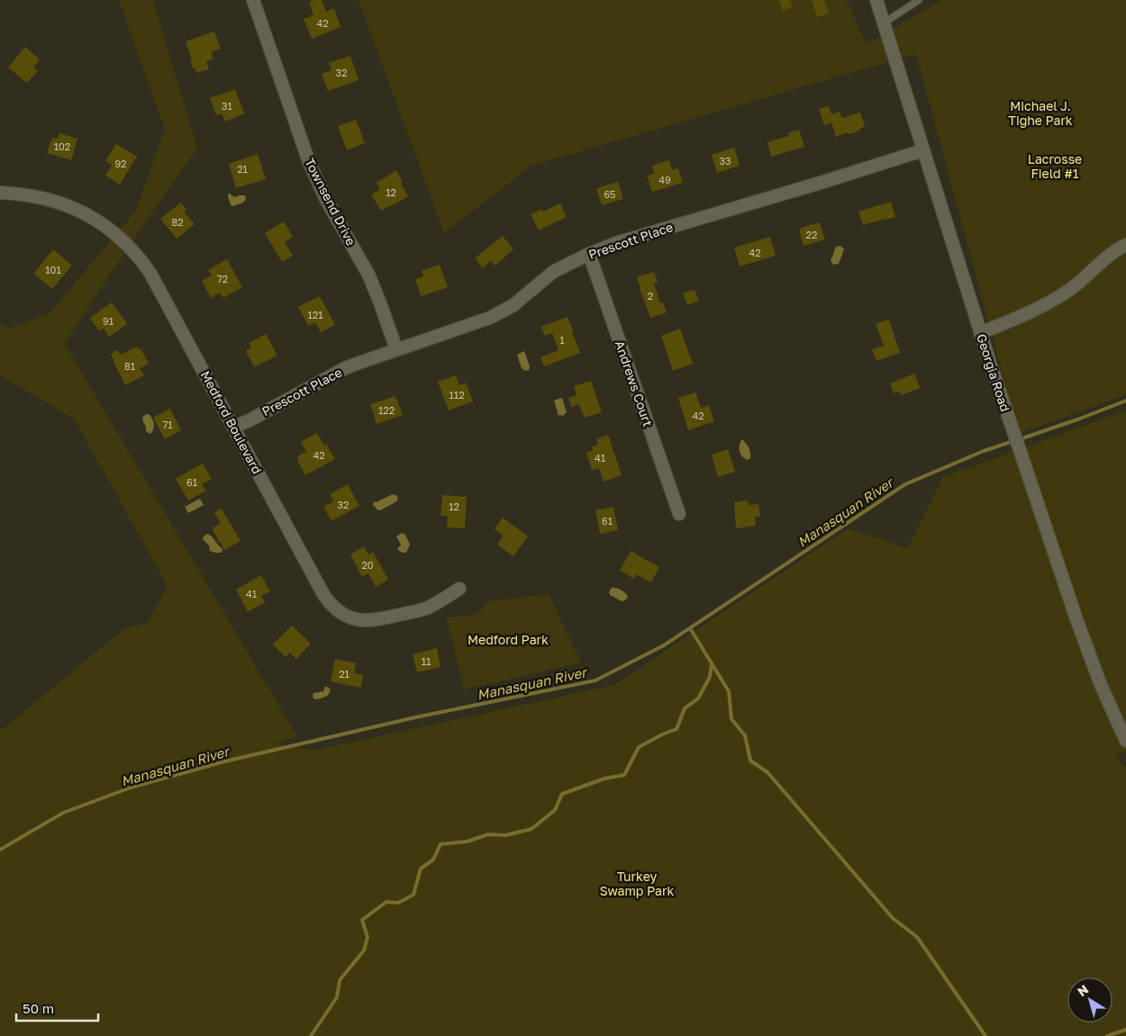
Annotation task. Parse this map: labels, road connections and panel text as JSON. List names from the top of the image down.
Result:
{
  "streets": {
    "street": [
      "Townsend Drive",
      "Prescott Place",
      "Georgia Road",
      "Andrews Court",
      "Medford Boulevard"
    ]
  },
  "crossings": [
    ["Townsend Drive", "Prescott Place"],
    ["Prescott Place", "Georgia Road"],
    ["Prescott Place", "Andrews Court"],
    ["Prescott Place", "Medford Boulevard"]
  ],
  "water": ["Manasquan River"],
  "parks": [
    "Michael J. Tighe Park",
    "Lacrosse Field #1",
    "Medford Park",
    "Turkey Swamp Park"
  ],
  "house_numbers": [
    "42",
    "32",
    "31",
    "102",
    "33",
    "92",
    "21",
    "49",
    "12",
    "65",
    "82",
    "22",
    "42",
    "101",
    "72",
    "2",
    "121",
    "91",
    "1",
    "81",
    "112",
    "122",
    "42",
    "71",
    "42",
    "41",
    "61",
    "32",
    "12",
    "61",
    "20",
    "41",
    "11",
    "21"
  ],
  "scale_bar": "50 m",
  "north": "top left"
}
